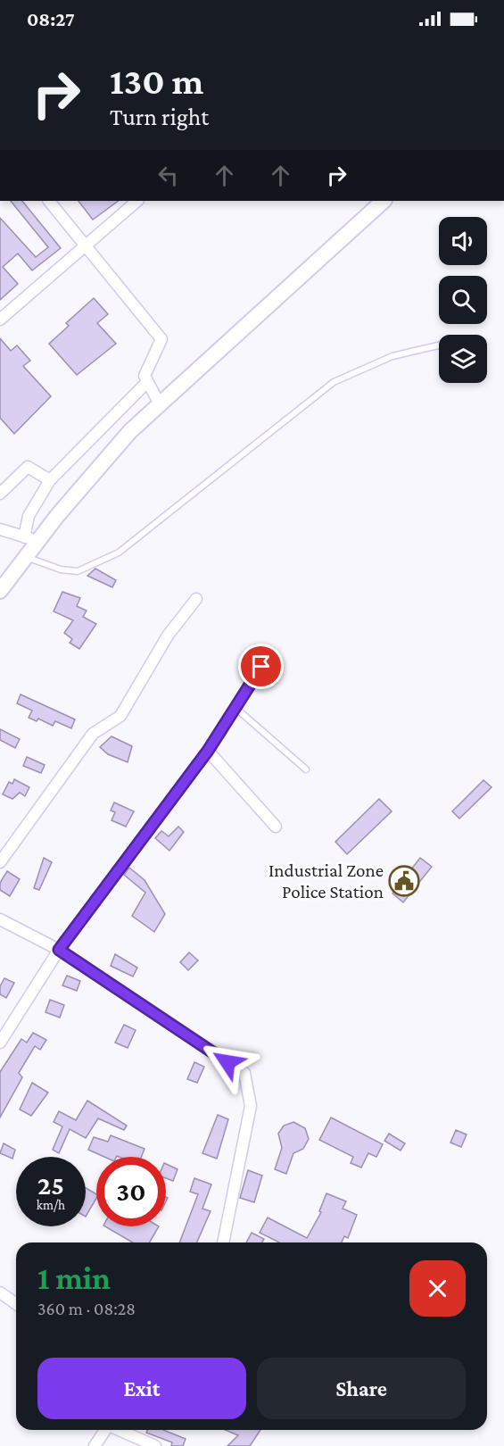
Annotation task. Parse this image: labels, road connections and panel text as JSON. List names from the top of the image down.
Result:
{
  "places": {
    "public building": ["Industrial Zone Police Station"]
  },
  "page": {
    "status": "08:27",
    "turn": ["130 m", "Turn right"],
    "speed": "25 km/h",
    "limit": "30",
    "heading": ["1 min", "360 m · 08:28"],
    "buttons": ["Exit", "Share"]
  }
}
